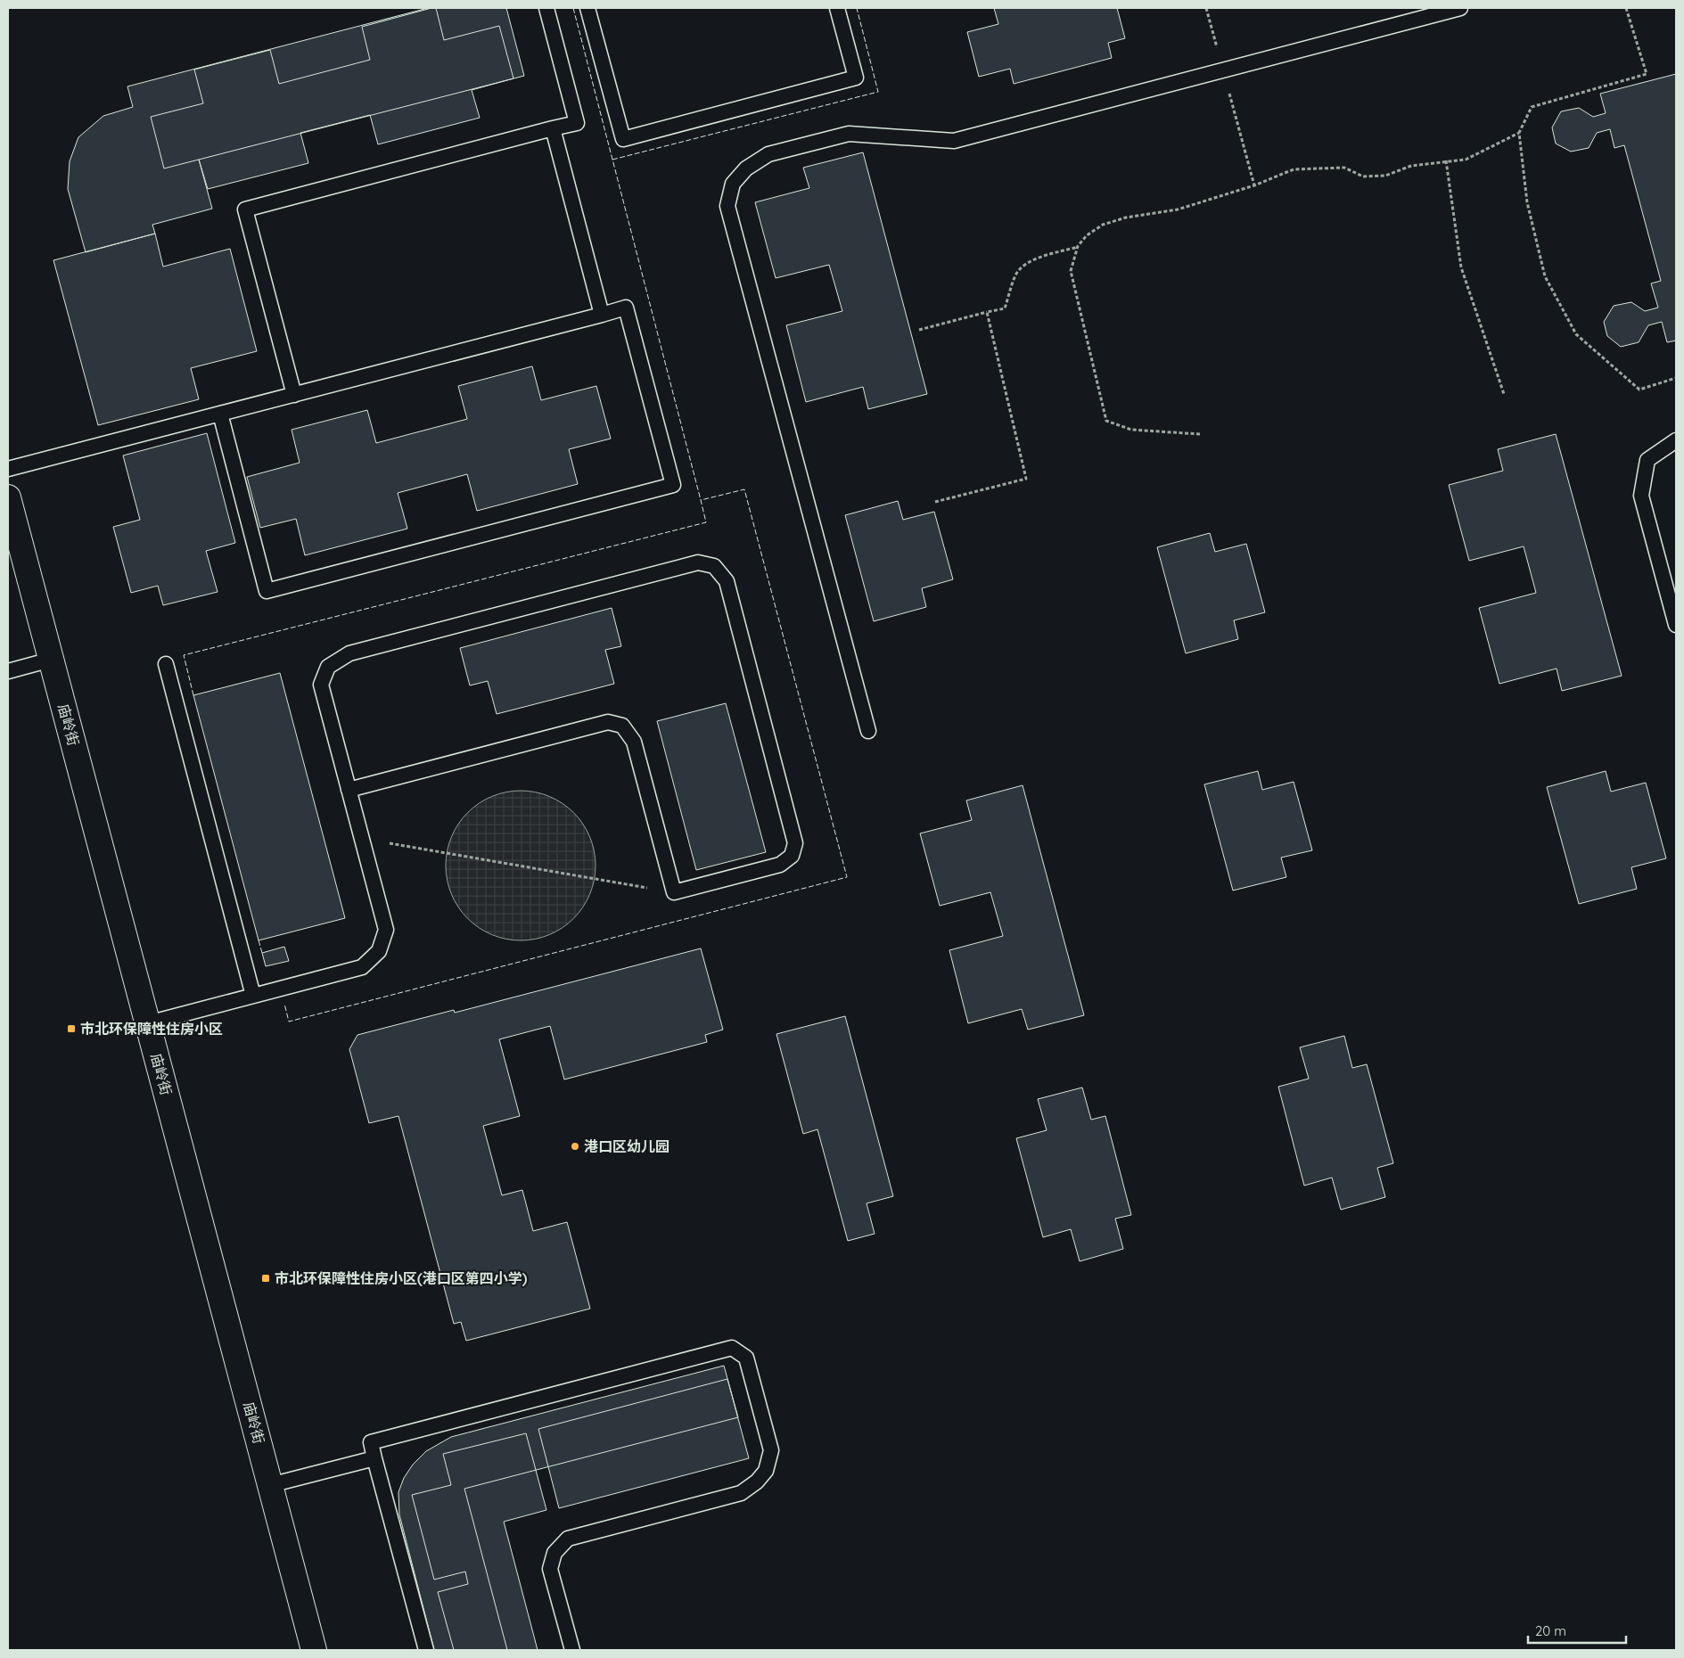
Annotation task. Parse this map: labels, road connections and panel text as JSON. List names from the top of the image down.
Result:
{
  "streets": {
    "street": ["庙岭街"]
  },
  "places": {
    "transit": ["巿北环保障性住房小区", "巿北环保障性住房小区(港口区第四小学)"],
    "other": ["港口区幼儿园"]
  },
  "scale_bar": "20 m"
}
